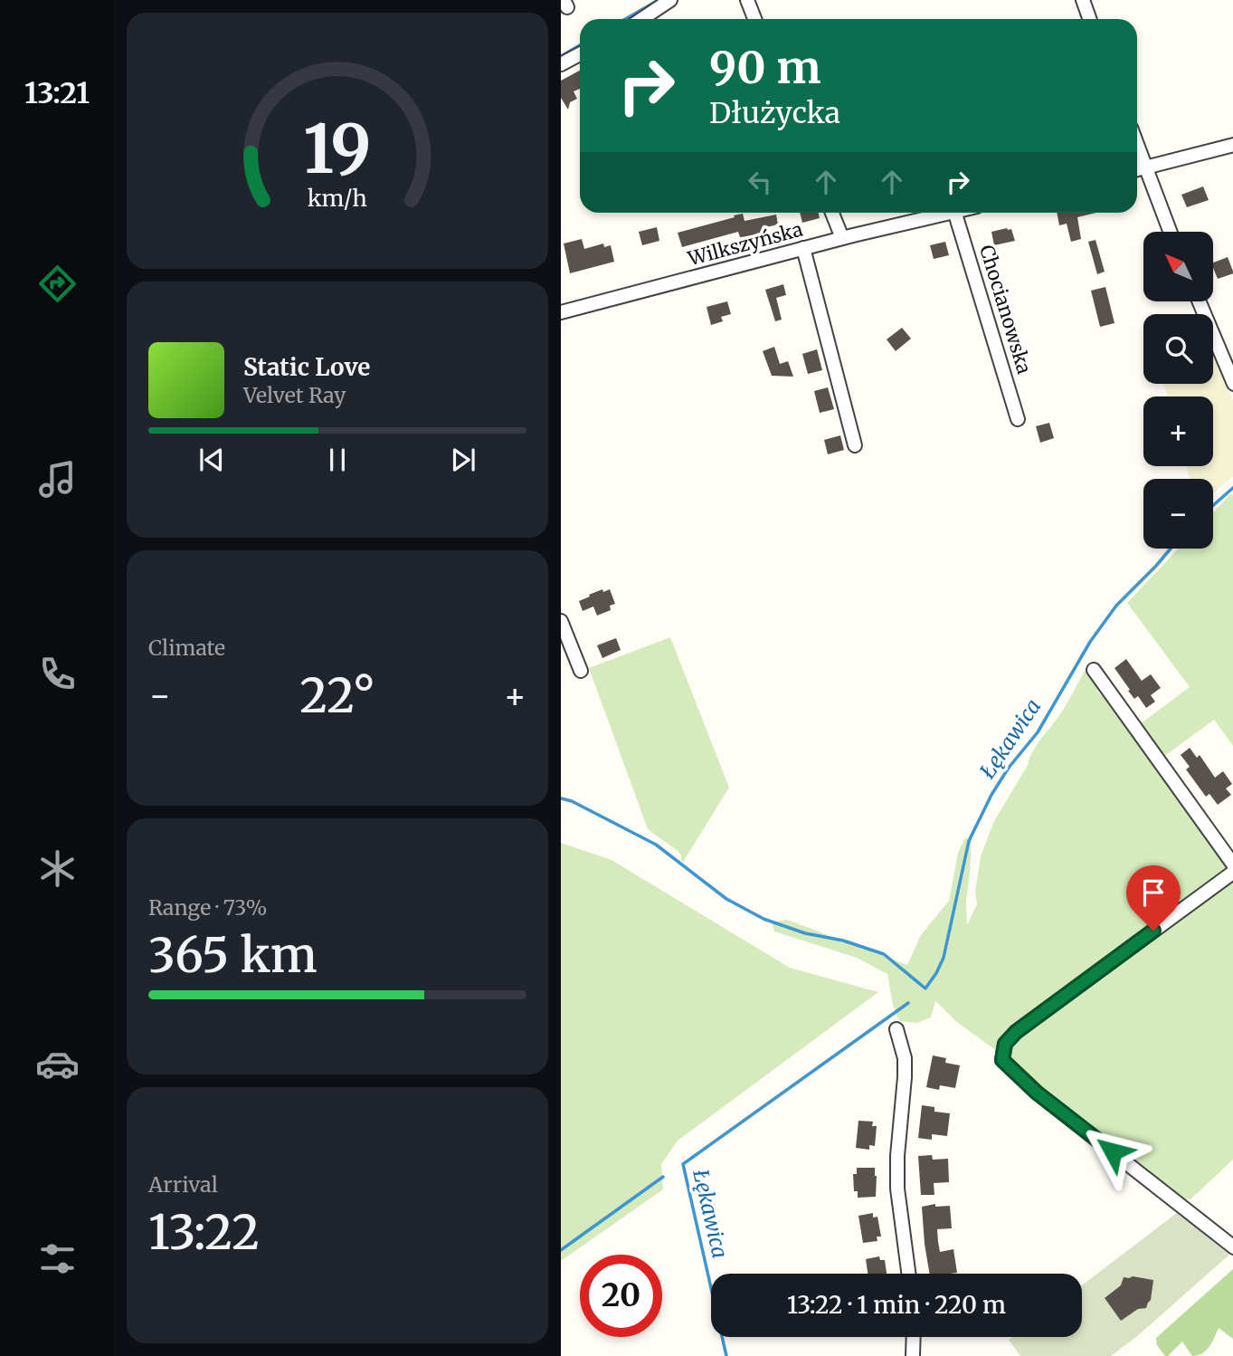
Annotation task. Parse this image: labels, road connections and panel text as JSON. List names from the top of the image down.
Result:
{
  "streets": {
    "street": ["Wilkszyńska", "Chocianowska"]
  },
  "water": ["Łękawica"],
  "north": "top left",
  "page": {
    "tabs": "13:21",
    "turn": ["90 m", "Dłużycka"],
    "map_buttons": ["+", "−"],
    "song": ["Static Love", "Velvet Ray"],
    "tile": [
      "Climate",
      ["Range · 73%", "365 km"],
      ["Arrival", "13:22"]
    ],
    "heat": ["−", "22°", "+"],
    "limit": "20",
    "trip": "13:22 · 1 min · 220 m",
    "gauge": ["19", "km/h"]
  }
}
